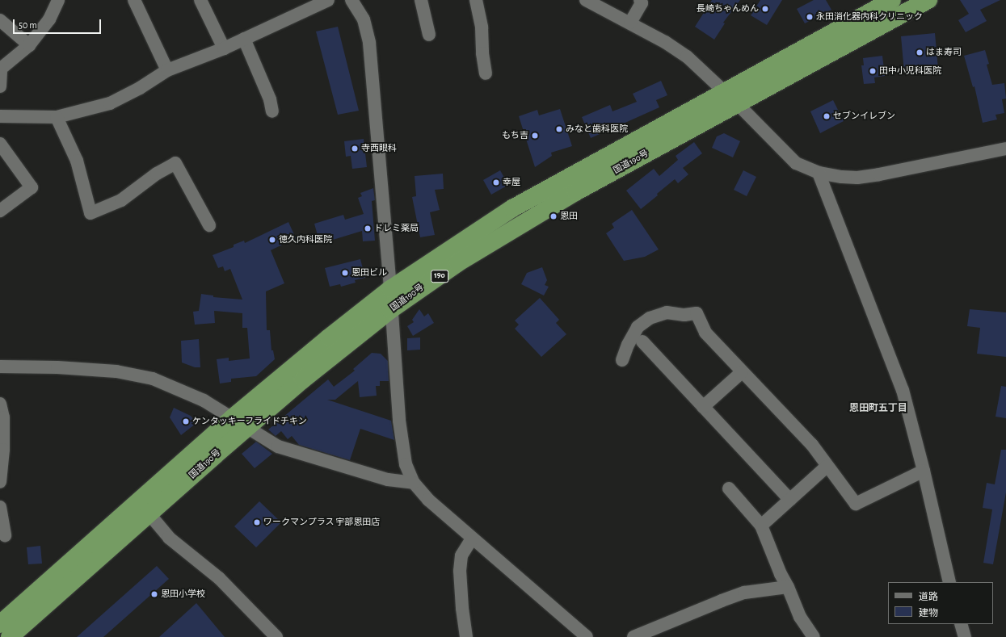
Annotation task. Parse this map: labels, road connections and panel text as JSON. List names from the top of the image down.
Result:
{
  "streets": {
    "highway": ["国道190号", "190"]
  },
  "districts": ["恩田町五丁目"],
  "places": [
    "長崎ちゃんめん",
    "永田消化器内科クリニック",
    "はま寿司",
    "田中小児科医院",
    "セブンイレブン",
    "みなと歯科医院",
    "もち吉",
    "寺西眼科",
    "幸屋",
    "恩田",
    "ドレミ薬局",
    "徳久内科医院",
    "恩田ビル",
    "ケンタッキーフライドチキン",
    "ワークマンプラス 宇部恩田店",
    "恩田小学校"
  ],
  "legend": ["道路", "建物"],
  "scale_bar": "50 m"
}
